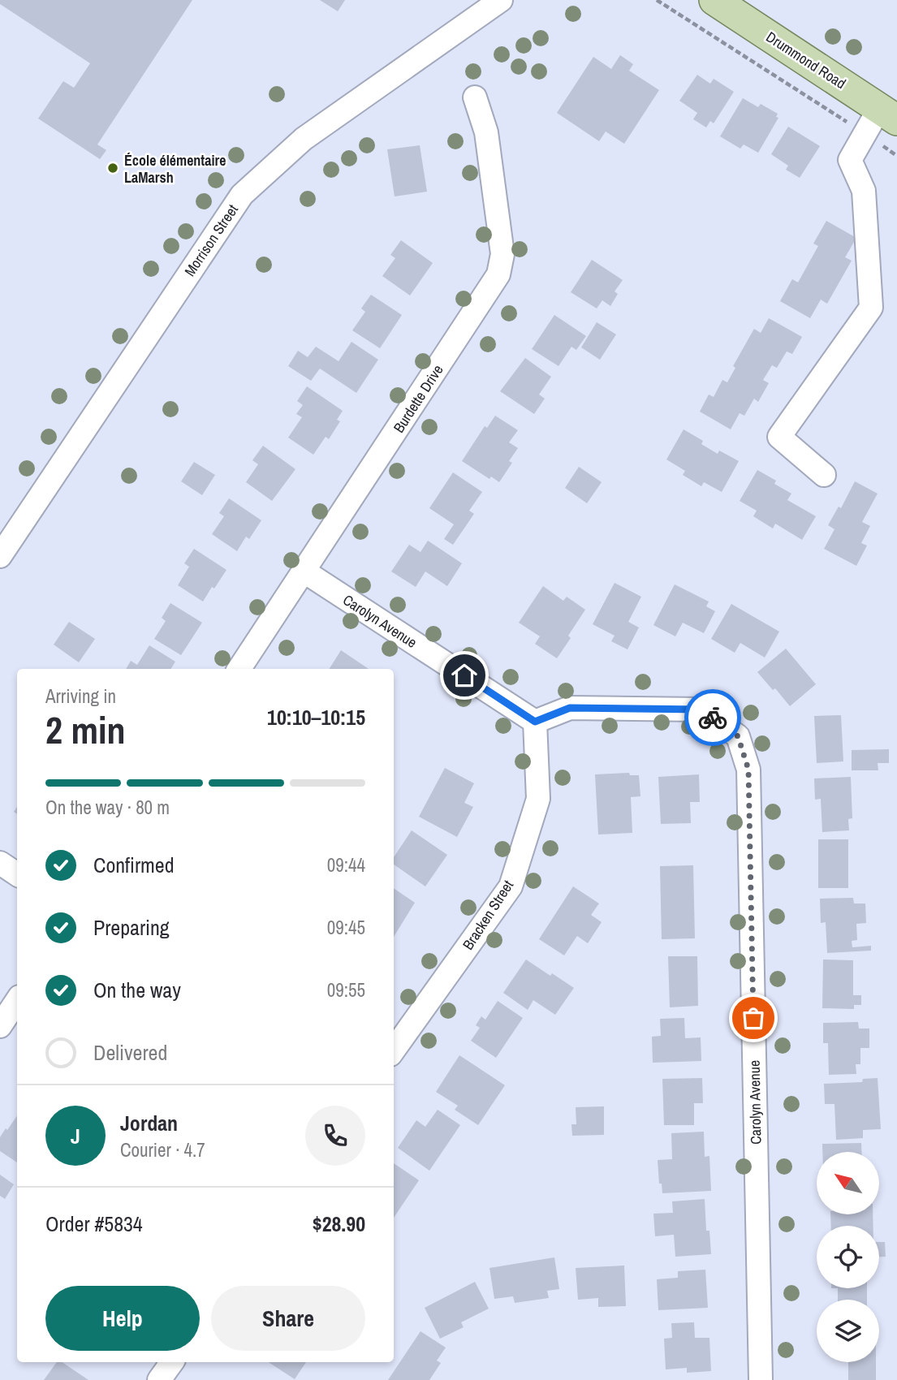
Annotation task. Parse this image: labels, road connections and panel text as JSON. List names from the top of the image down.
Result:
{
  "streets": {
    "main road": ["Drummond Road"],
    "street": [
      "Morrison Street",
      "Burdette Drive",
      "Carolyn Avenue",
      "Bracken Street"
    ]
  },
  "crossings": [
    ["Burdette Drive", "Carolyn Avenue"],
    ["Carolyn Avenue", "Bracken Street"]
  ],
  "places": ["École élémentaire LaMarsh"],
  "north": "top left",
  "page": {
    "heading": ["2 min", "Arriving in", "10:10–10:15"],
    "panel": [
      "Jordan",
      "Courier · 4.7",
      "Order #5834",
      "$28.90"
    ],
    "bar": "On the way · 80 m",
    "list": [
      ["Confirmed", "09:44"],
      ["Preparing", "09:45"],
      ["On the way", "09:55"],
      "Delivered"
    ],
    "round": "J",
    "buttons": ["Help", "Share"]
  }
}
